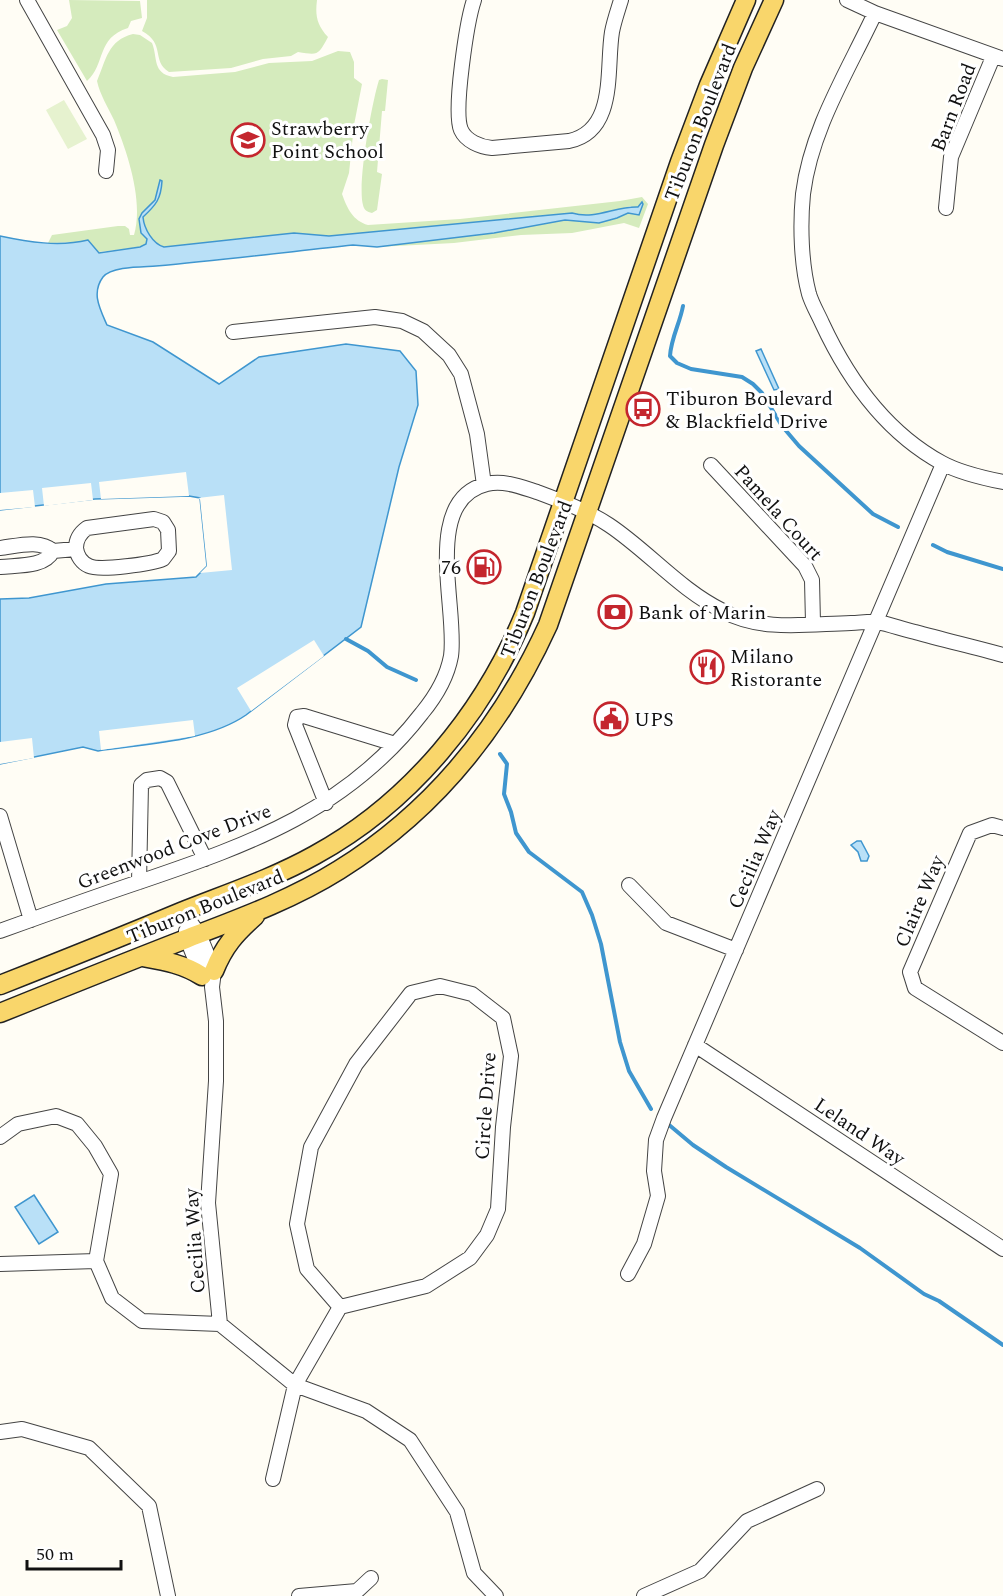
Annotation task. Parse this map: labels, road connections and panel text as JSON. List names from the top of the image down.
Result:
{
  "streets": {
    "main road": ["Tiburon Boulevard"],
    "street": [
      "Barn Road",
      "Pamela Court",
      "Greenwood Cove Drive",
      "Cecilia Way",
      "Claire Way",
      "Circle Drive",
      "Leland Way"
    ]
  },
  "crossings": [
    ["Tiburon Boulevard", "Cecilia Way"],
    ["Cecilia Way", "Leland Way"]
  ],
  "places": {
    "school or university": ["Strawberry Point School"],
    "bus stop": ["Tiburon Boulevard & Blackfield Drive"],
    "fuel station": ["76"],
    "bank": ["Bank of Marin"],
    "restaurant": ["Milano Ristorante"],
    "public building": ["UPS"]
  },
  "scale_bar": "50 m"
}
